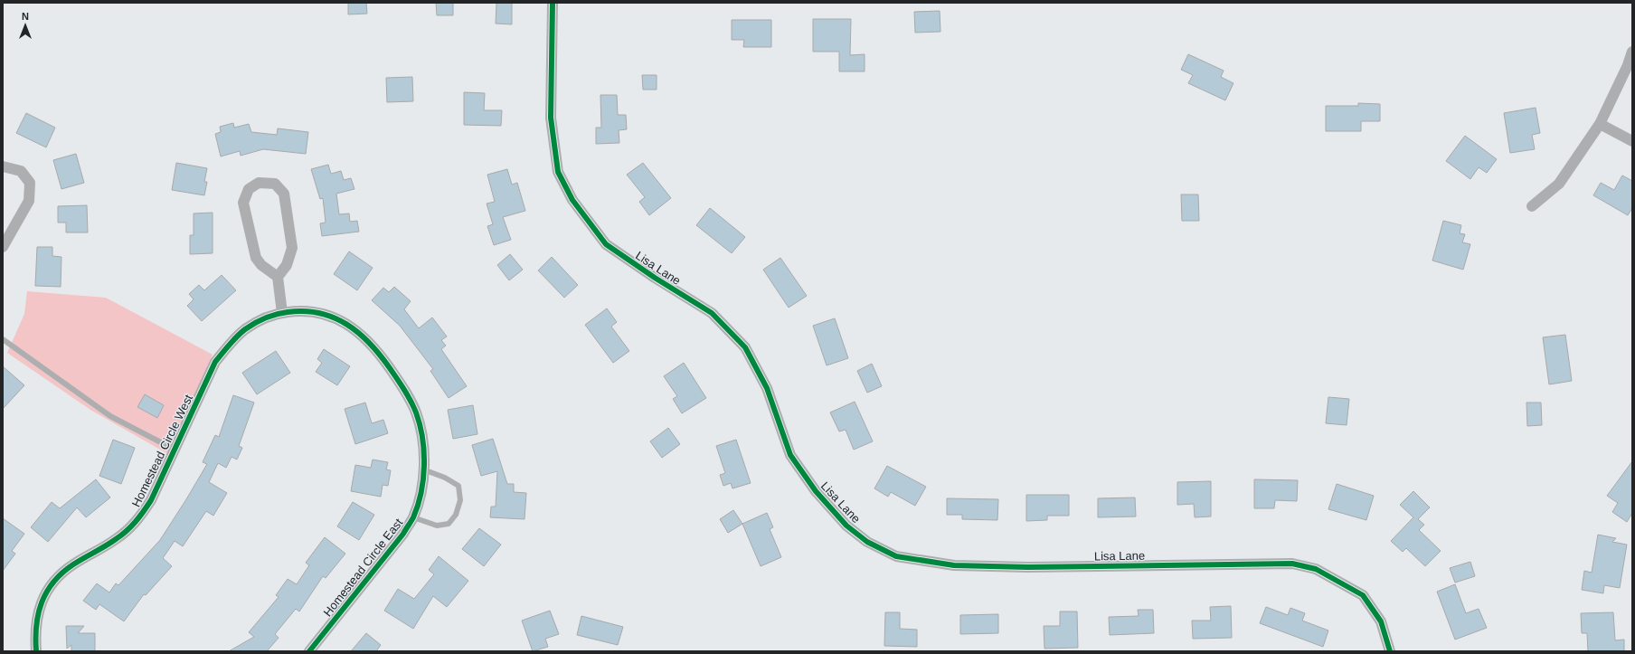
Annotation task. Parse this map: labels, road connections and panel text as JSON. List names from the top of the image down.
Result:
{
  "streets": {
    "street": ["Lisa Lane", "Homestead Circle West", "Homestead Circle East"]
  },
  "crossings": [
    ["Homestead Circle West", "Homestead Circle East"]
  ],
  "north": "top"
}
